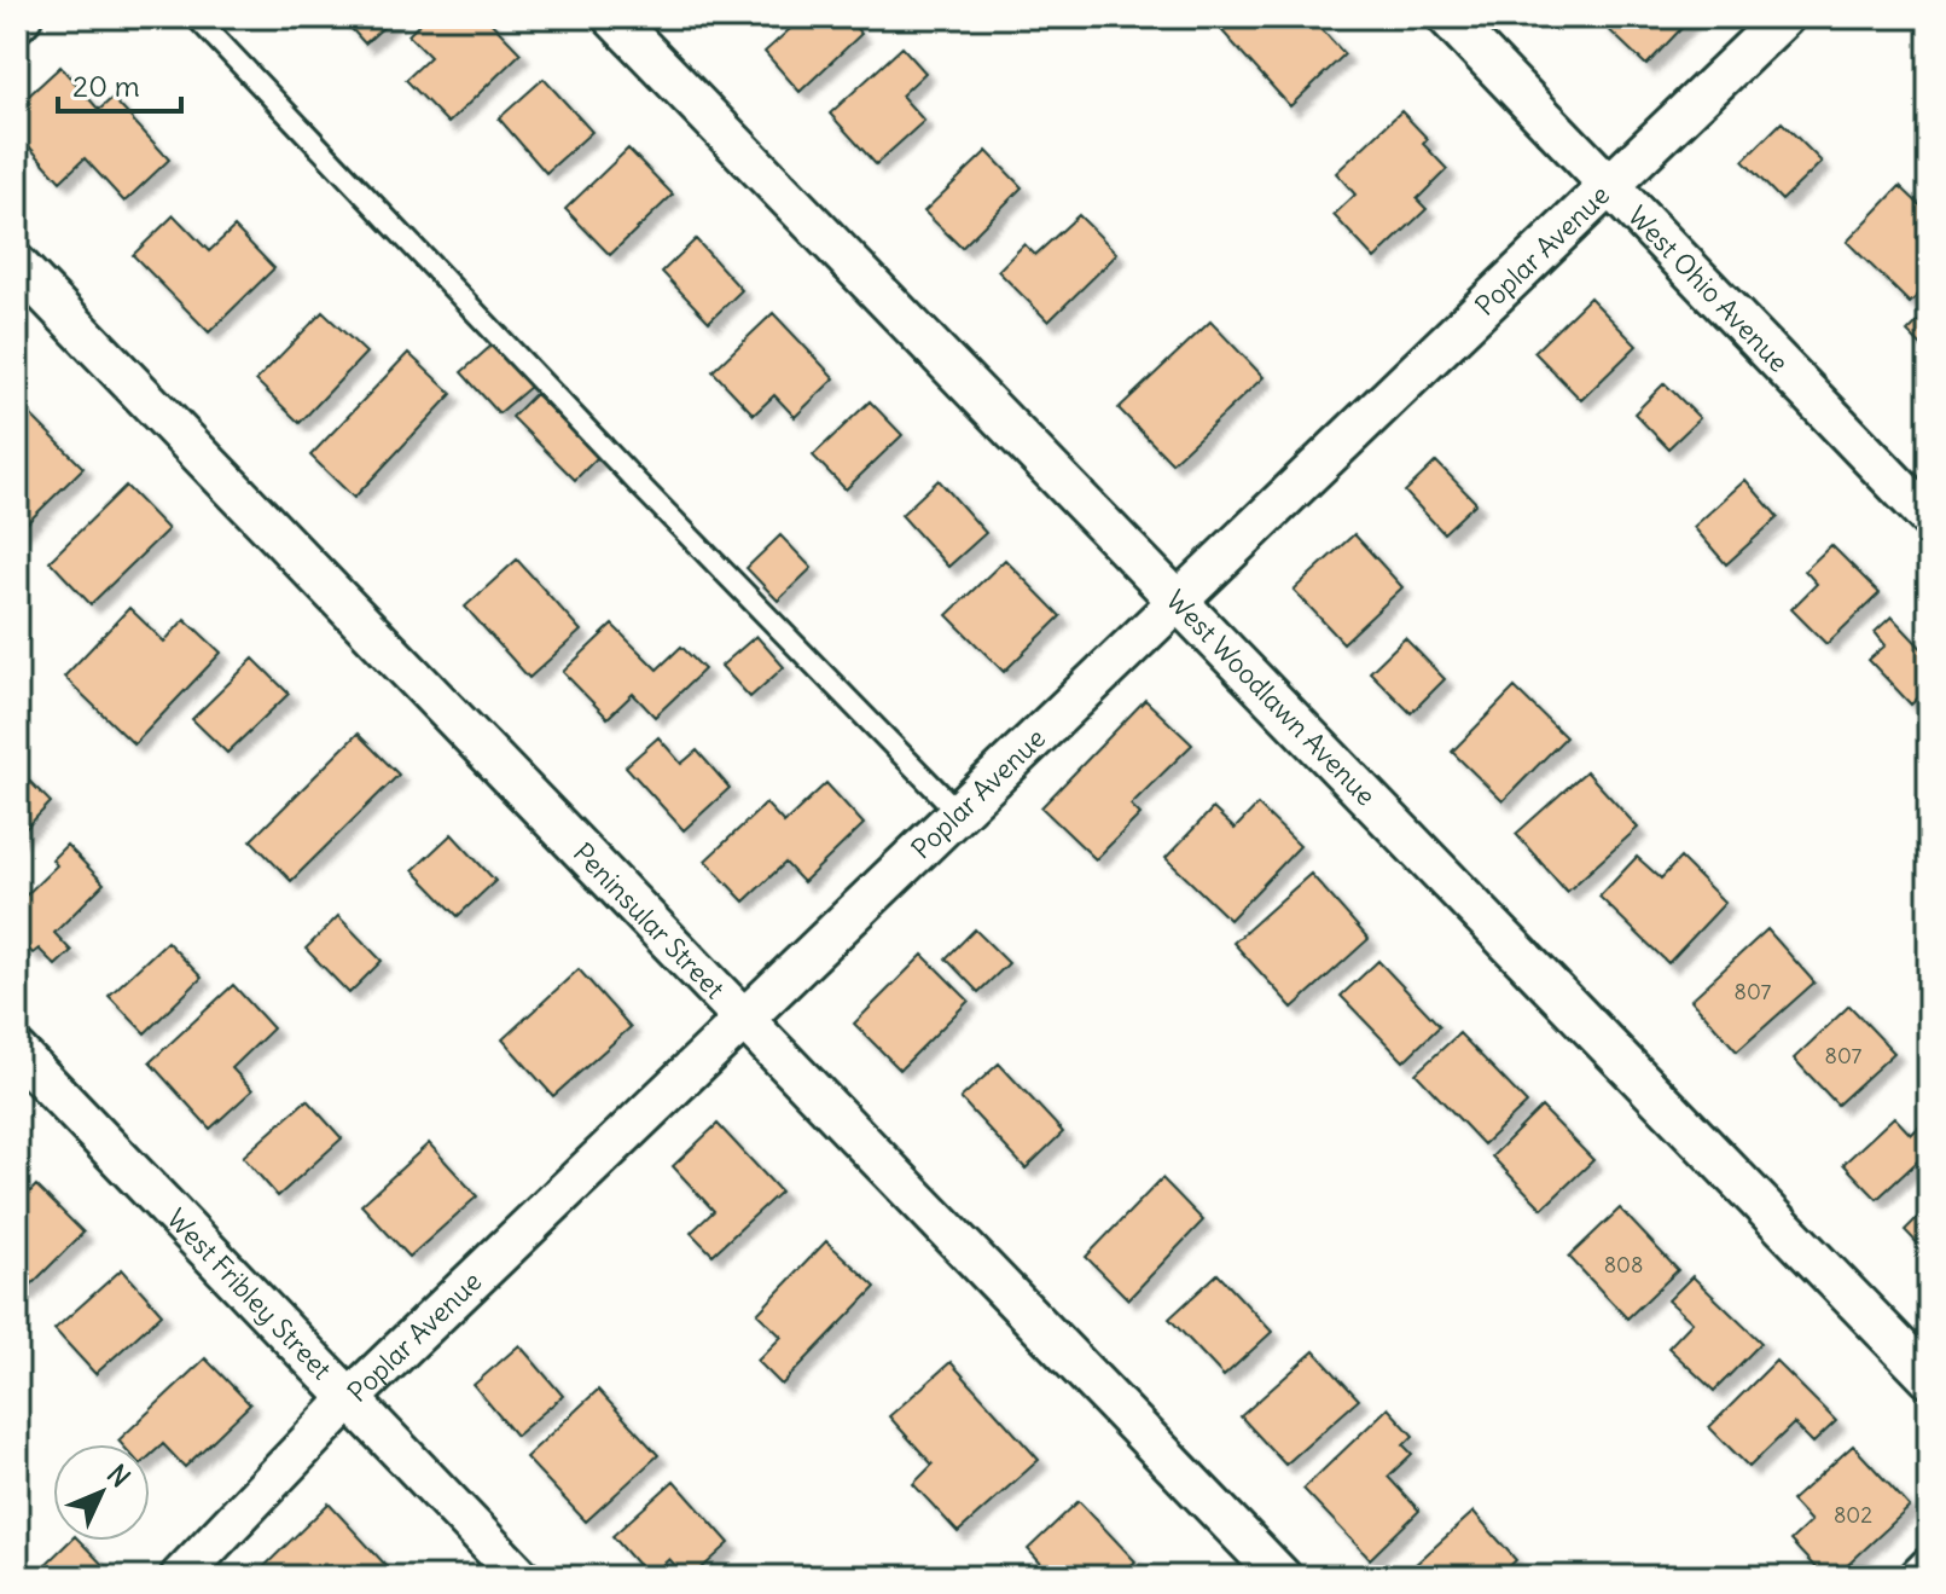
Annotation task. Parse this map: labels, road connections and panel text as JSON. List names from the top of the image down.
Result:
{
  "streets": {
    "street": [
      "Poplar Avenue",
      "West Ohio Avenue",
      "West Woodlawn Avenue",
      "Peninsular Street",
      "West Fribley Street"
    ]
  },
  "crossings": [
    ["Poplar Avenue", "West Ohio Avenue"],
    ["Poplar Avenue", "West Woodlawn Avenue"],
    ["Poplar Avenue", "Peninsular Street"],
    ["Poplar Avenue", "West Fribley Street"]
  ],
  "house_numbers": [
    "807",
    "807",
    "808",
    "802"
  ],
  "scale_bar": "20 m",
  "north": "top right"
}
